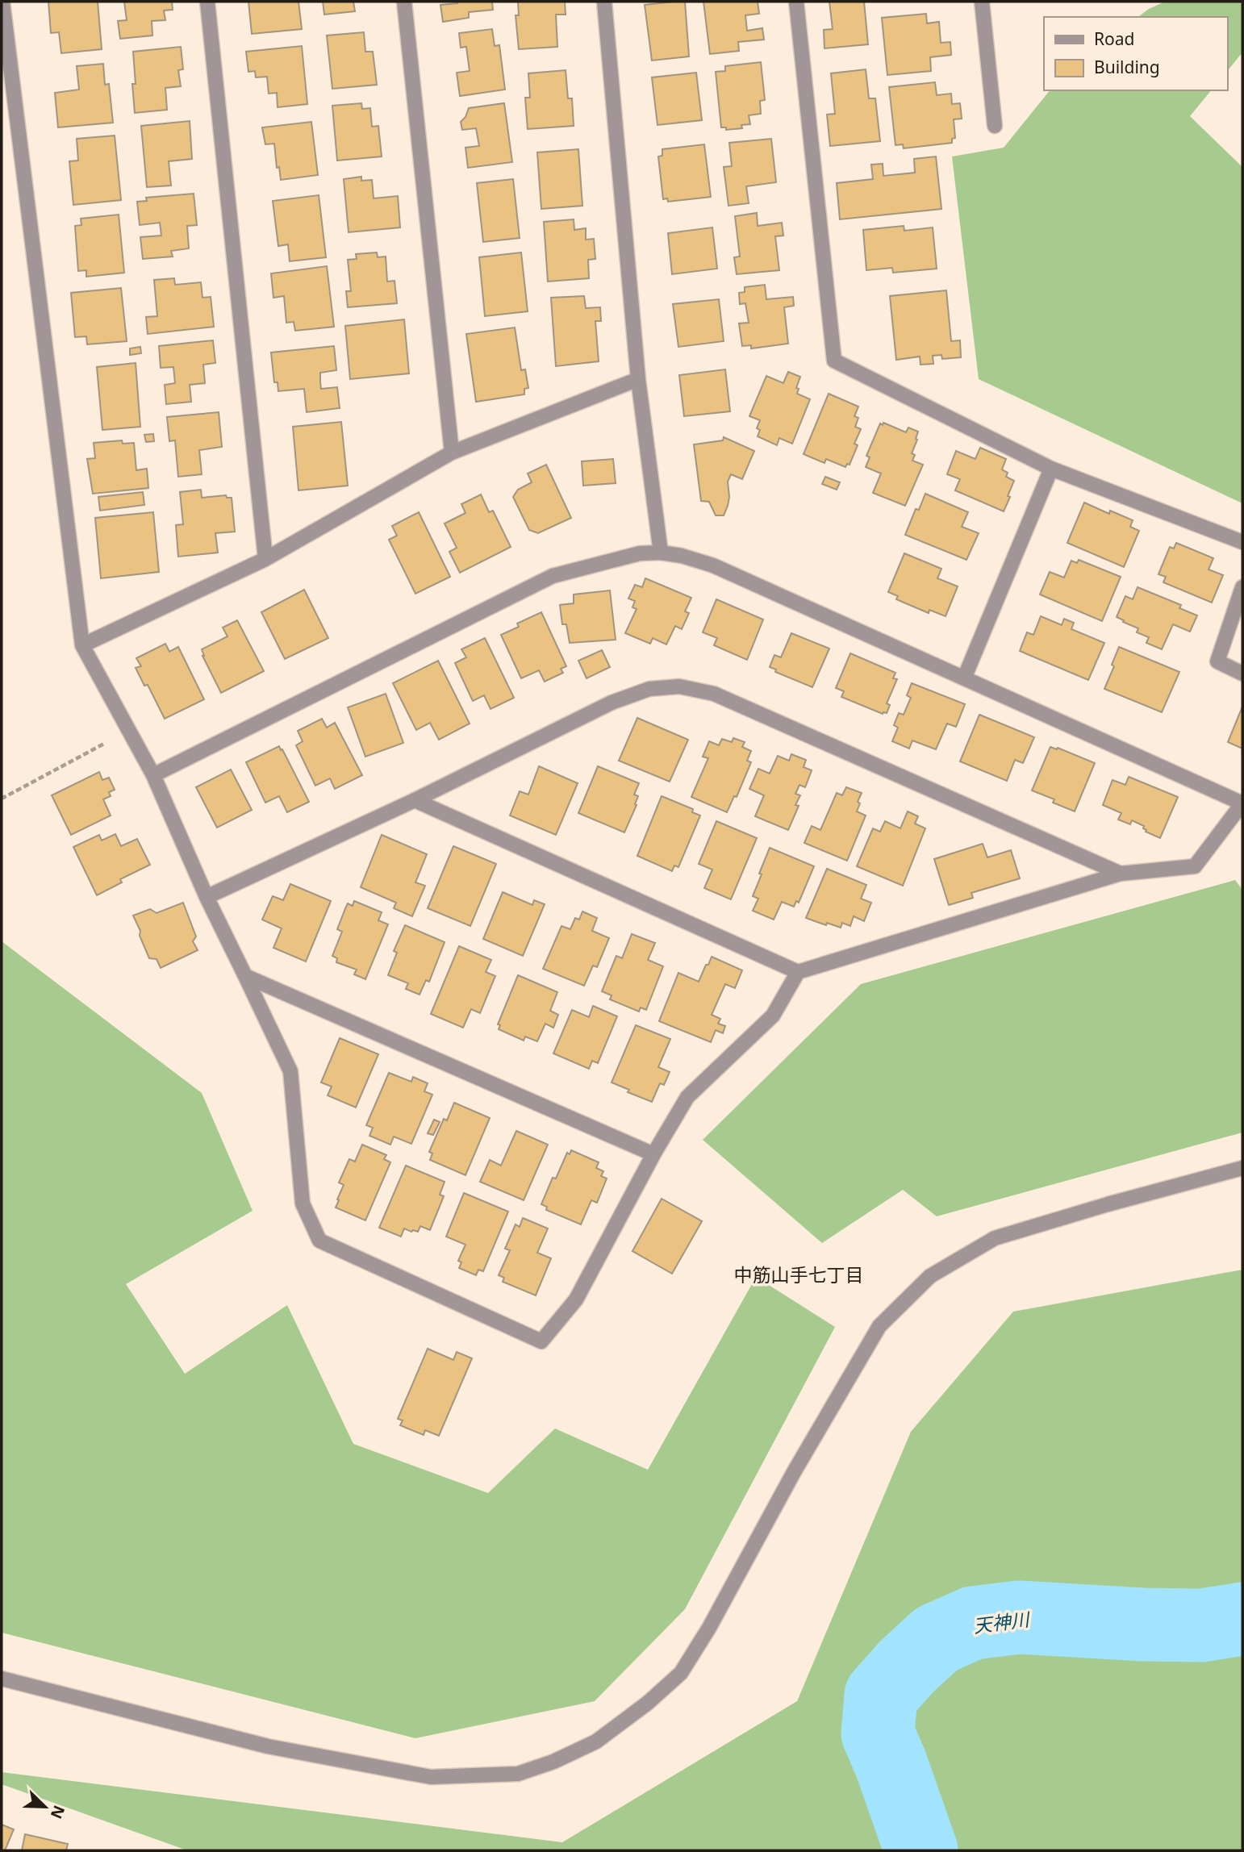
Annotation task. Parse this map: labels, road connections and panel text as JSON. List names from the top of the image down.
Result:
{
  "districts": ["中筋山手七丁目"],
  "water": ["天神川"],
  "legend": ["Road", "Building"],
  "north": "bottom right"
}
